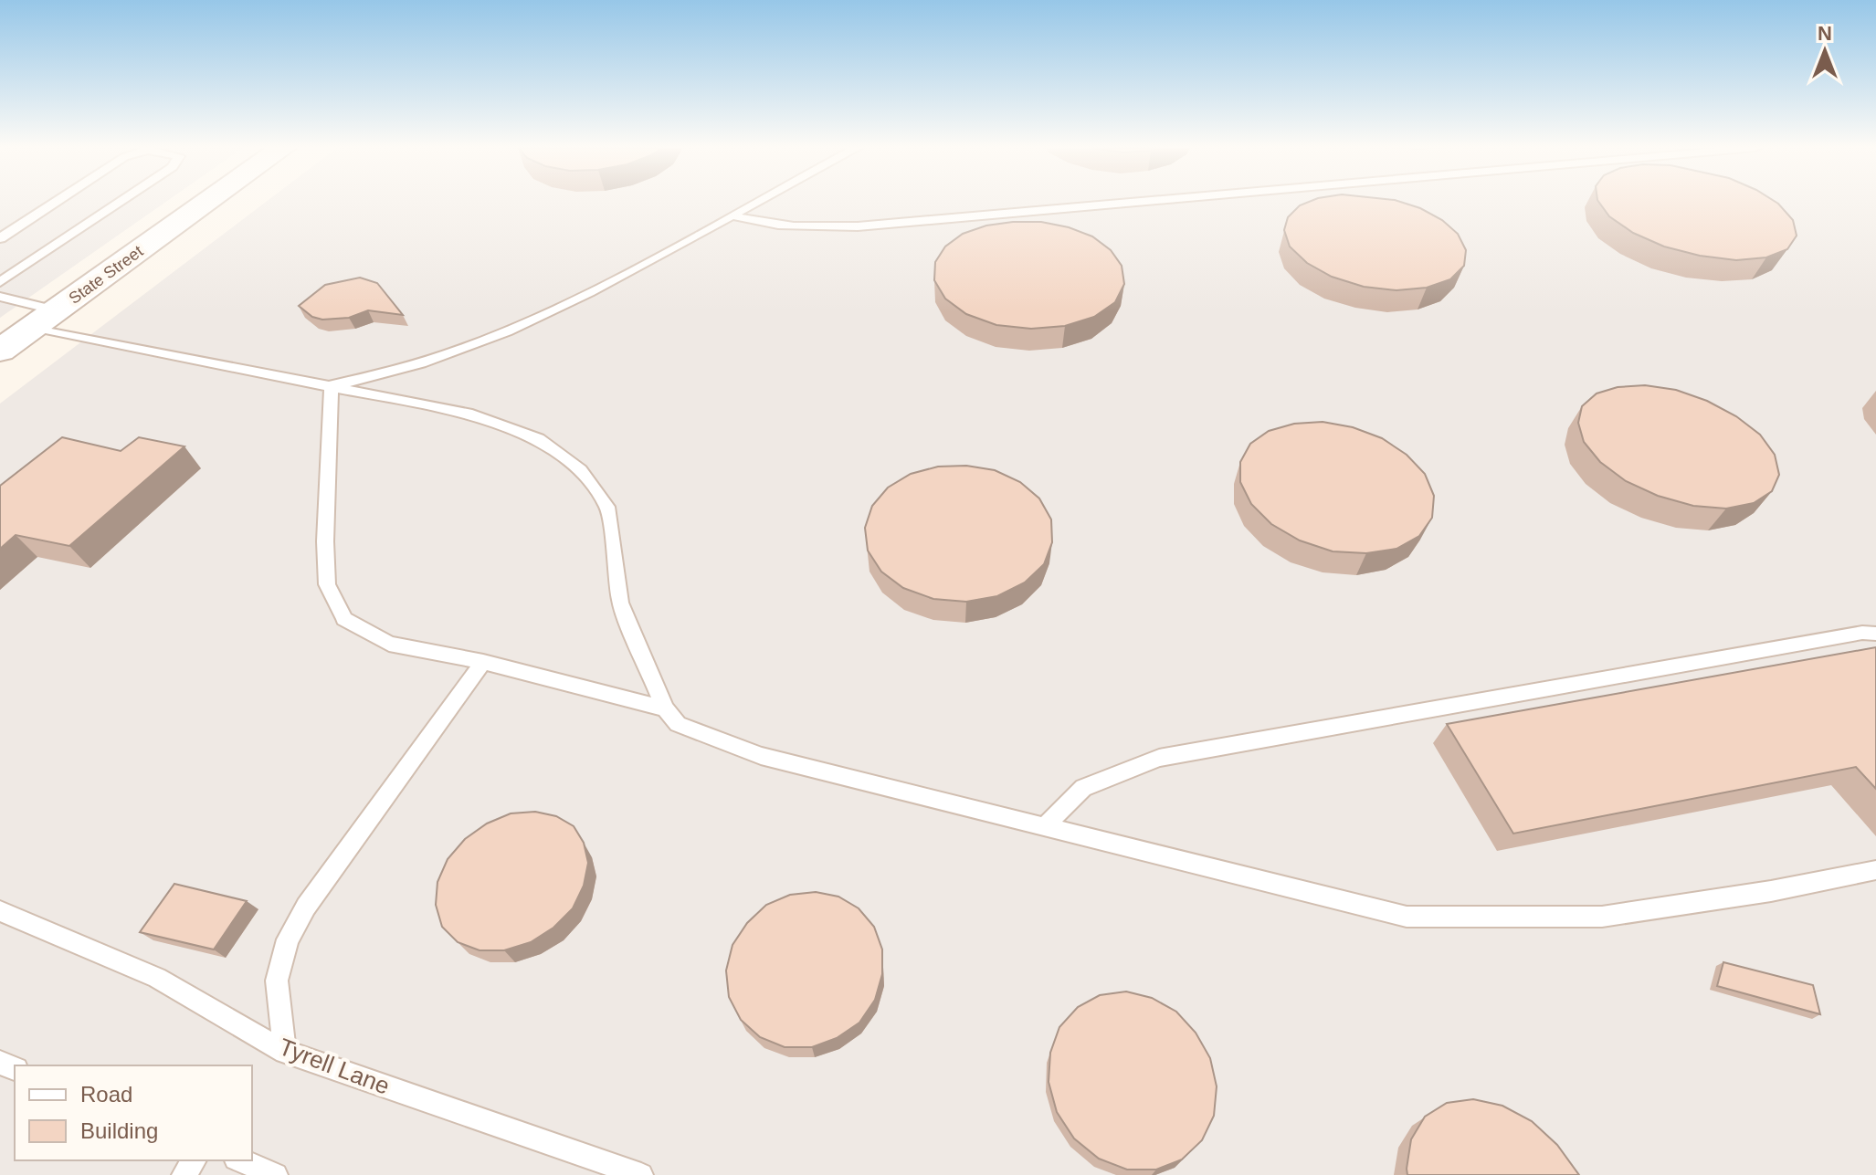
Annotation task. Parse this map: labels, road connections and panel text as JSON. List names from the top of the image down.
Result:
{
  "streets": {
    "street": ["State Street"],
    "lane": ["Tyrell Lane"]
  },
  "legend": ["Road", "Building"],
  "north": "top"
}
